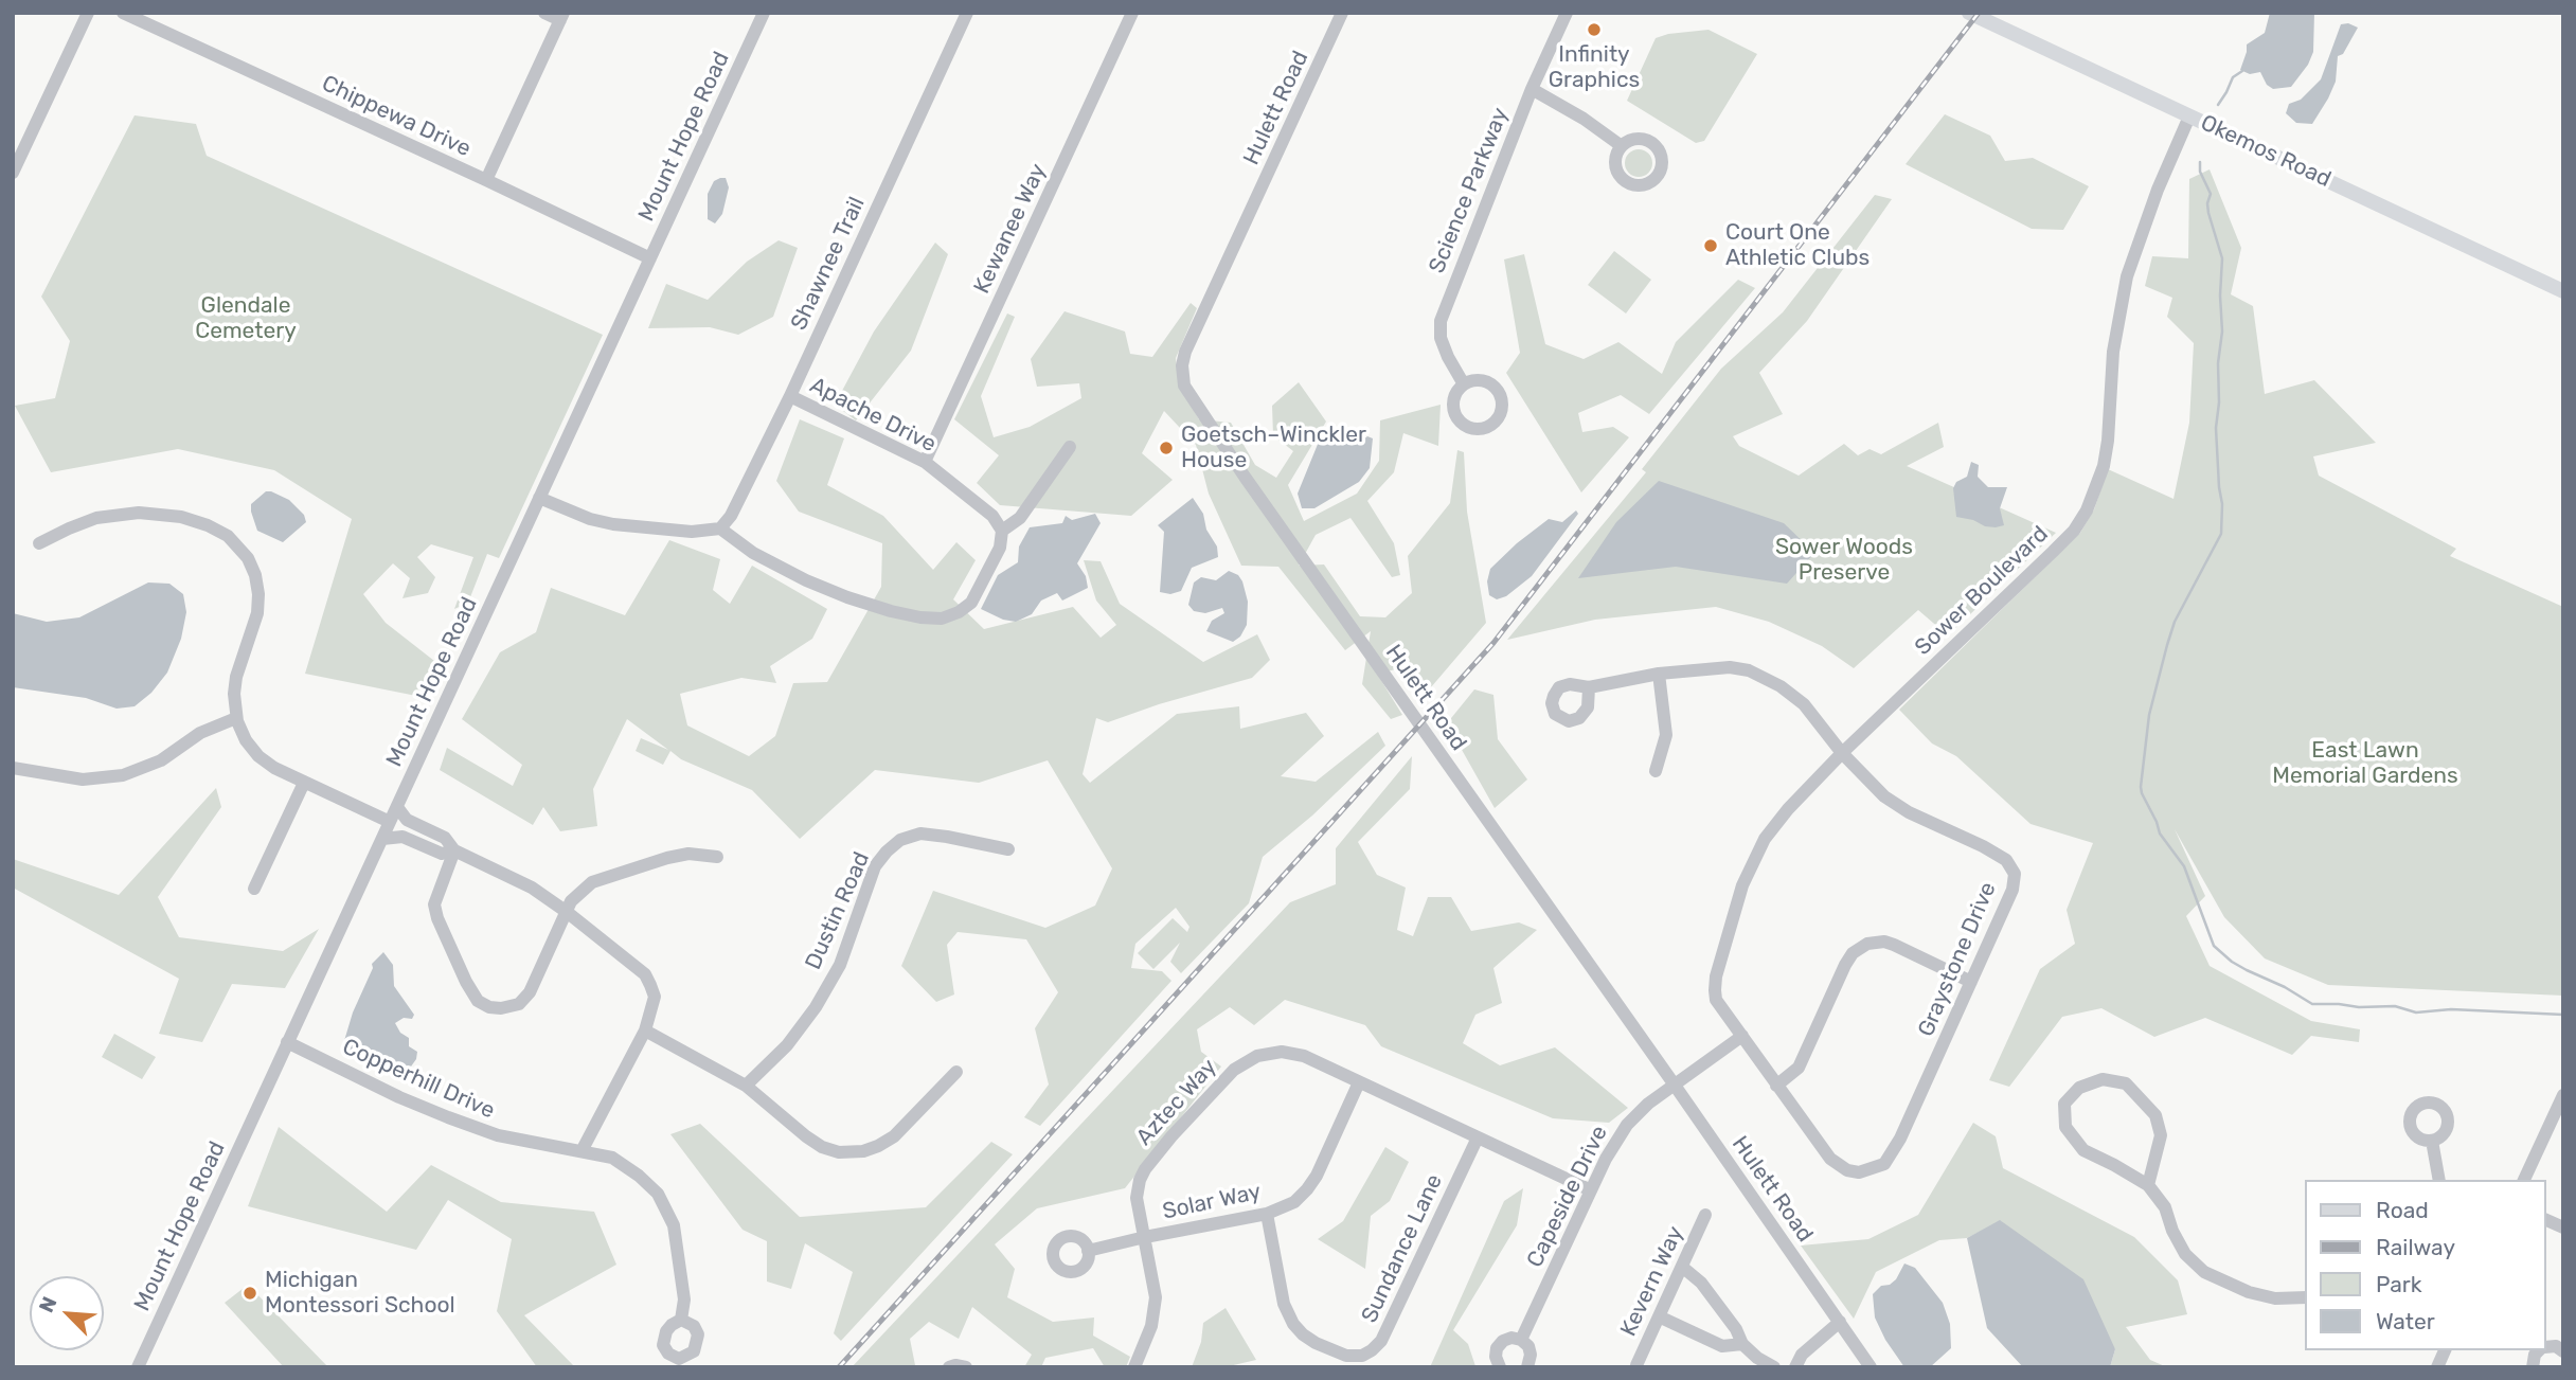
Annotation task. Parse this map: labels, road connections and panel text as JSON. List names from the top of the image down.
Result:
{
  "streets": {
    "main road": ["Okemos Road"],
    "street": [
      "Hulett Road",
      "Chippewa Drive",
      "Mount Hope Road",
      "Science Parkway",
      "Kewanee Way",
      "Shawnee Trail",
      "Apache Drive",
      "Sower Boulevard",
      "Dustin Road",
      "Graystone Drive",
      "Copperhill Drive",
      "Aztec Way",
      "Capeside Drive",
      "Solar Way",
      "Sundance Lane",
      "Kevern Way"
    ]
  },
  "crossings": [
    ["Hulett Road", "Capeside Drive"],
    ["Chippewa Drive", "Mount Hope Road"],
    ["Mount Hope Road", "Copperhill Drive"],
    ["Okemos Road", "Sower Boulevard"],
    ["Kewanee Way", "Apache Drive"],
    ["Shawnee Trail", "Apache Drive"],
    ["Sower Boulevard", "Graystone Drive"],
    ["Sower Boulevard", "Capeside Drive"],
    ["Graystone Drive", "Capeside Drive"],
    ["Aztec Way", "Capeside Drive"],
    ["Aztec Way", "Solar Way"],
    ["Aztec Way", "Sundance Lane"],
    ["Solar Way", "Sundance Lane"]
  ],
  "parks": ["Glendale Cemetery", "Sower Woods Preserve", "East Lawn Memorial Gardens"],
  "places": [
    "Infinity Graphics",
    "Court One Athletic Clubs",
    "Goetsch–Winckler House",
    "Michigan Montessori School"
  ],
  "legend": [
    "Road",
    "Railway",
    "Park",
    "Water"
  ],
  "north": "top left"
}
